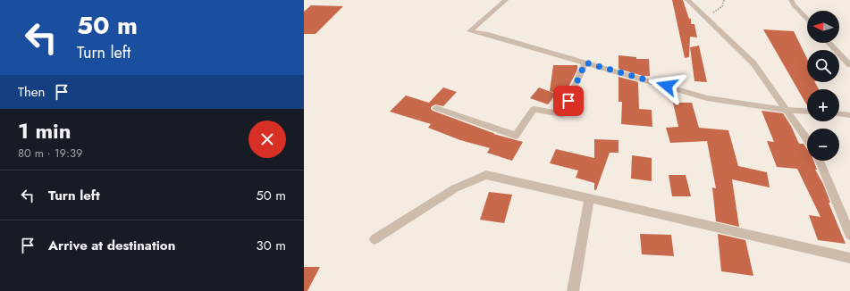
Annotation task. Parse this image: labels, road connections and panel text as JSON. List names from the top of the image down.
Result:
{
  "north": "left",
  "page": {
    "turn": ["50 m", "Turn left"],
    "map_buttons": ["+", "−"],
    "then": "Then",
    "heading": ["1 min", "80 m · 19:39"],
    "list": [
      {
        "name": "Turn left",
        "value": "50 m"
      },
      {
        "name": "Arrive at destination",
        "value": "30 m"
      }
    ]
  }
}
